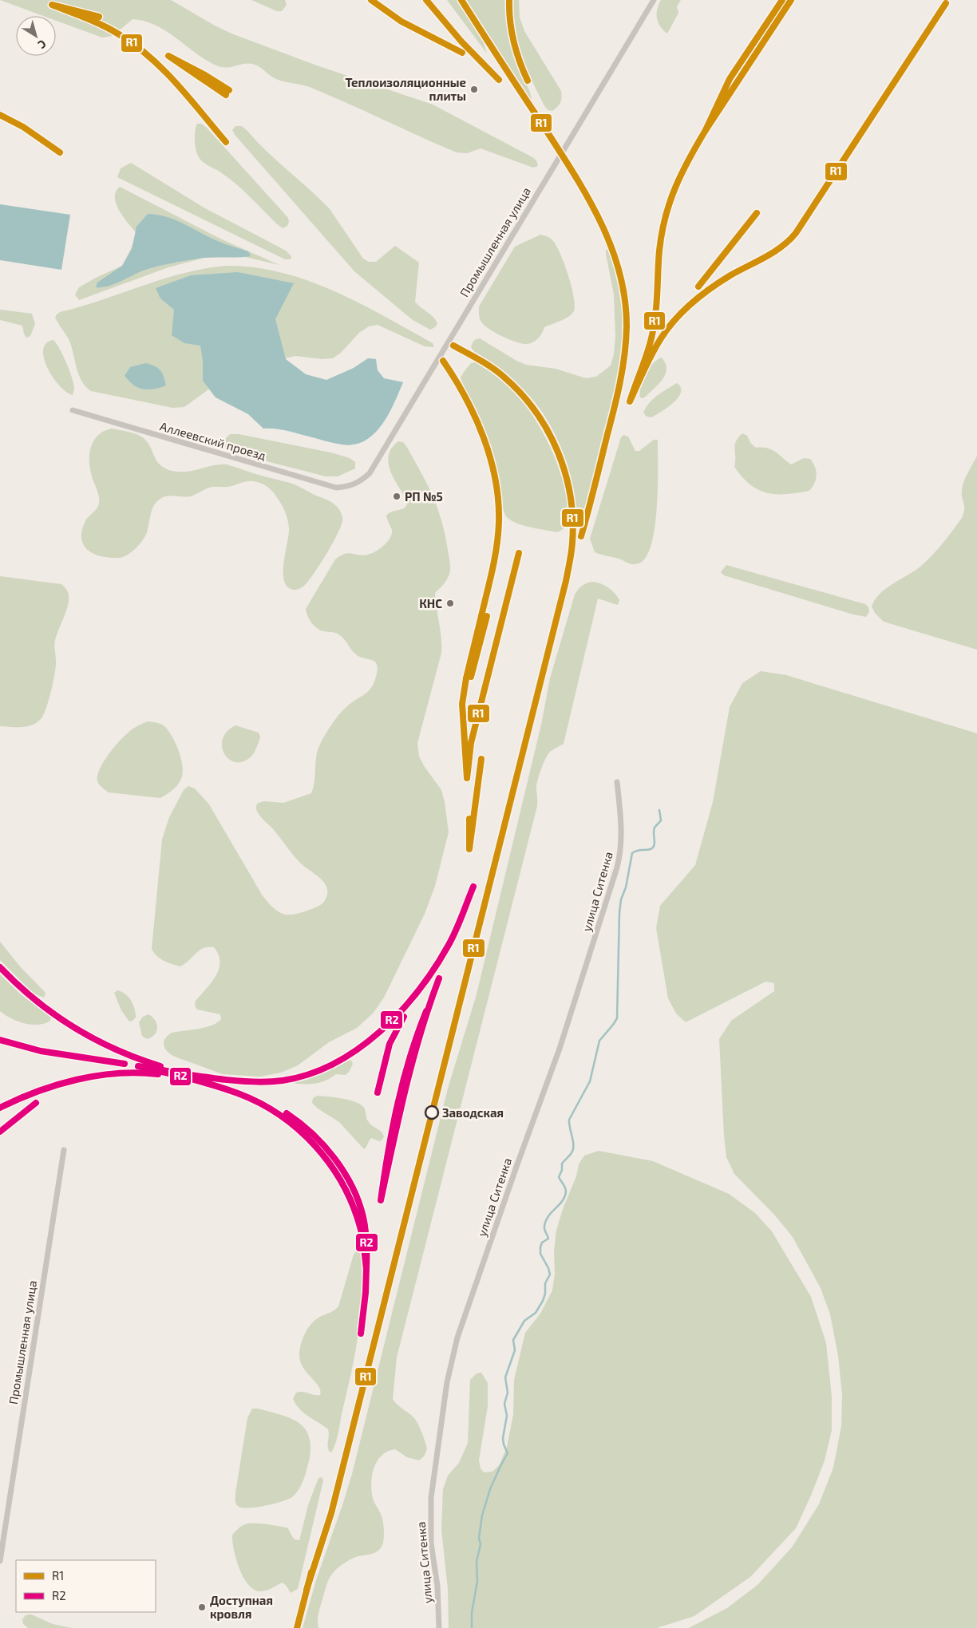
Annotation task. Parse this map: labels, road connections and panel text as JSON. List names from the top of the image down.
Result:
{
  "streets": {
    "street": ["Промышленная улица", "Аллеевский проезд", "улица Ситенка"]
  },
  "crossings": [
    ["Промышленная улица", "Аллеевский проезд"]
  ],
  "places": [
    "Теплоизоляционные плиты",
    "РП №5",
    "КНС",
    "Заводская",
    "Доступная кровля"
  ],
  "lines": ["transit line R1", "transit line R2"],
  "legend": ["R1", "R2"],
  "north": "bottom right"
}
